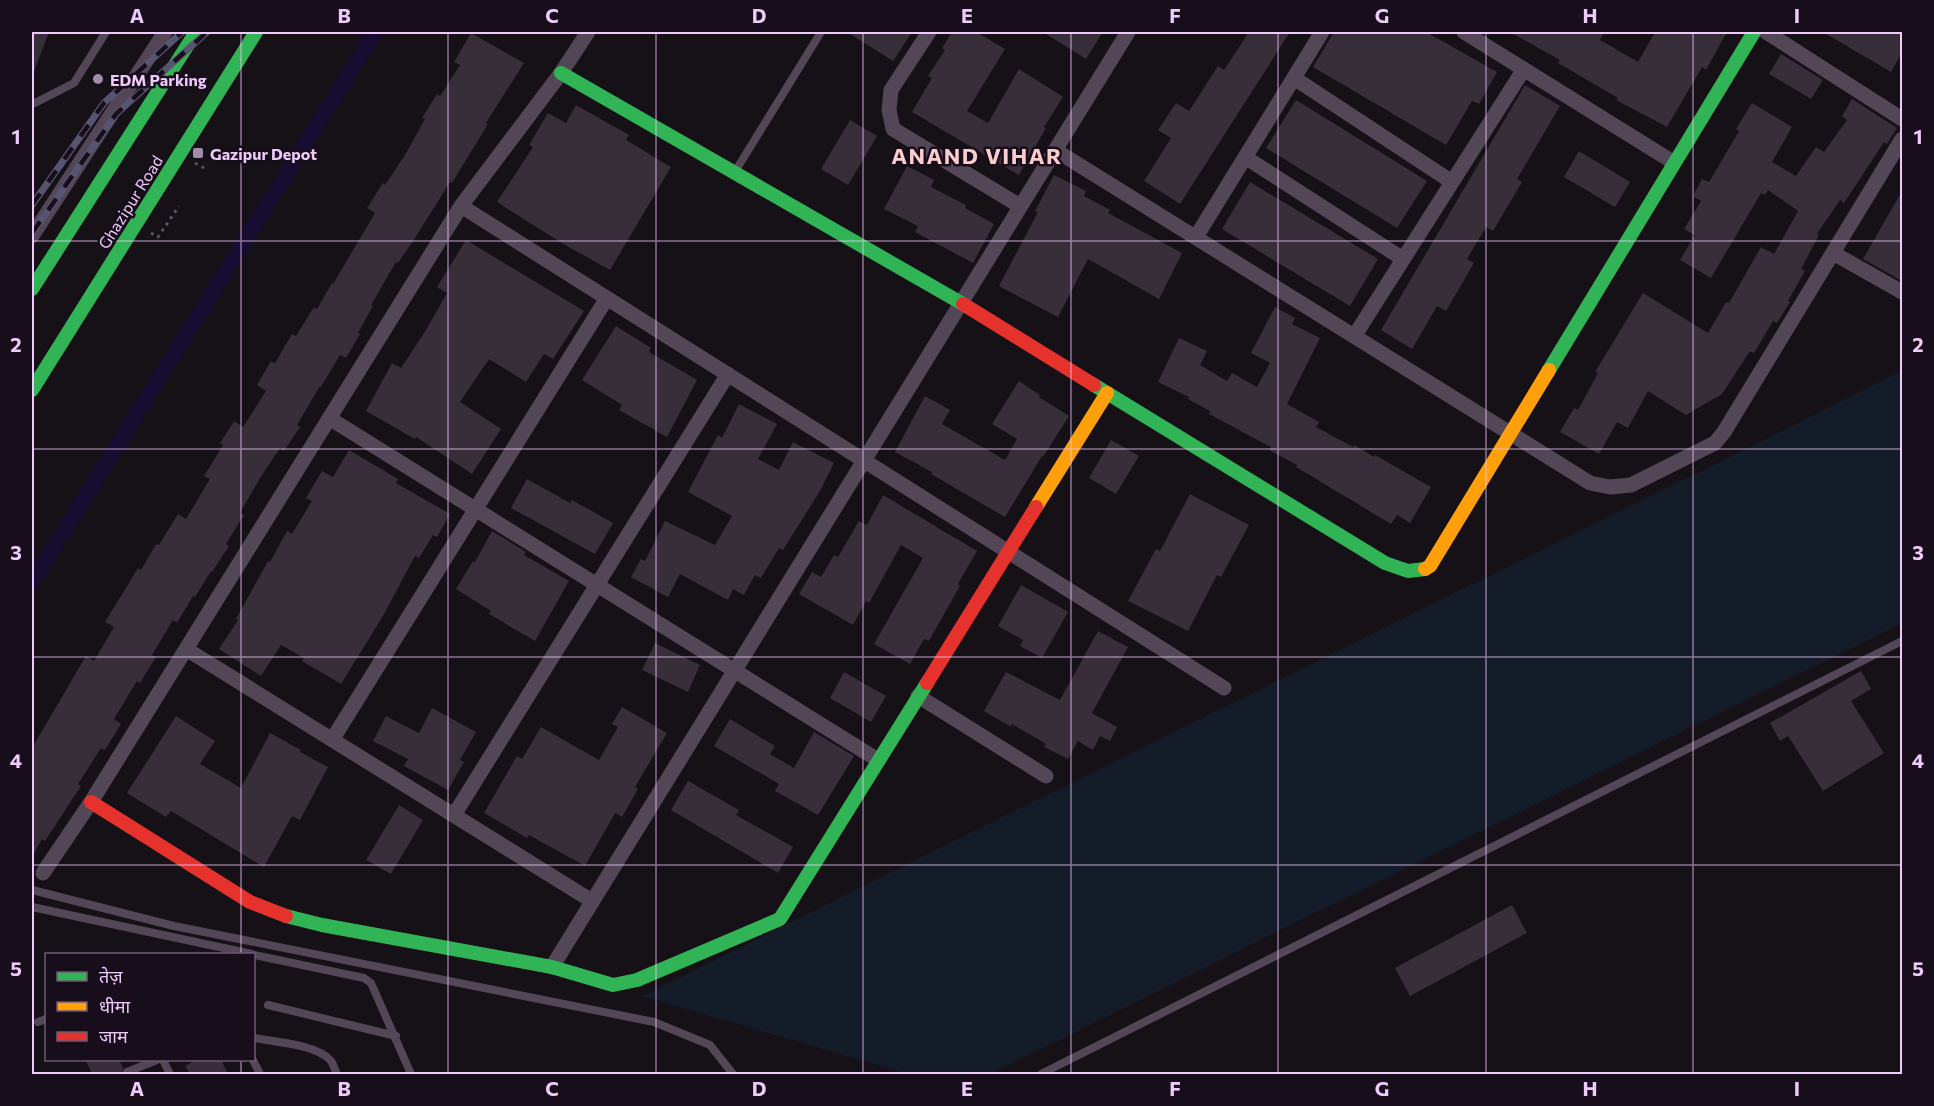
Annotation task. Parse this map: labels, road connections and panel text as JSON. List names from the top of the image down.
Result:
{
  "streets": {
    "street": ["Ghazipur Road"]
  },
  "districts": ["ANAND VIHAR"],
  "places": {
    "other": ["EDM Parking"],
    "transit": ["Gazipur Depot"]
  },
  "legend": ["तेज़", "धीमा", "जाम"],
  "grid": {
    "columns": [
      "A",
      "B",
      "C",
      "D",
      "E",
      "F",
      "G",
      "H",
      "I"
    ],
    "rows": [
      "1",
      "2",
      "3",
      "4",
      "5"
    ]
  }
}
